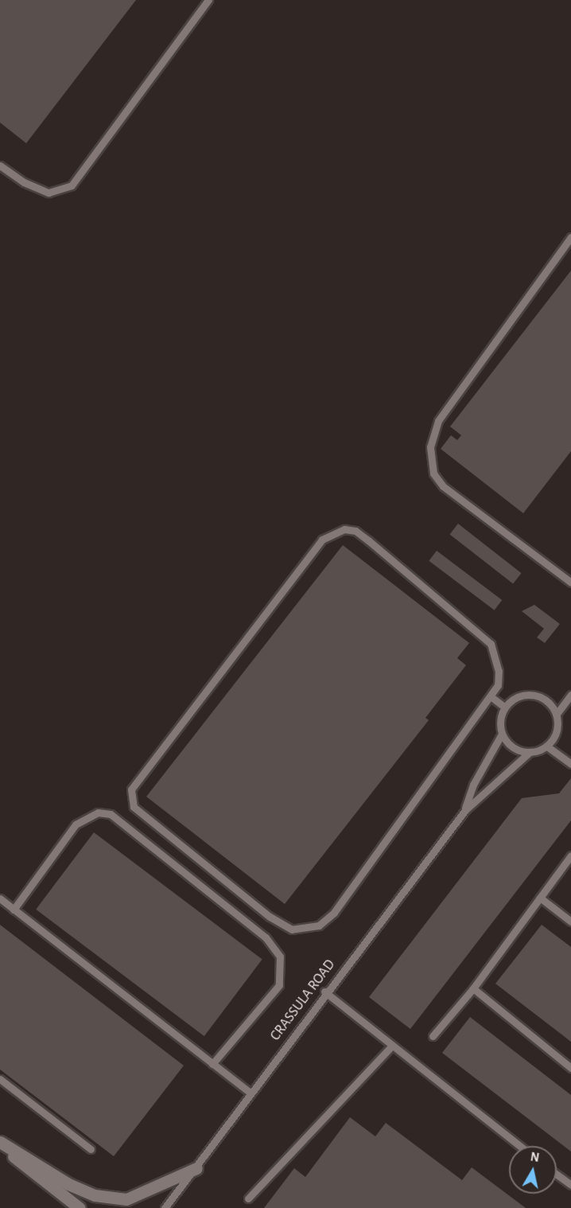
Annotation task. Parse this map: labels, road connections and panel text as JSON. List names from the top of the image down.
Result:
{
  "streets": {
    "lane": ["CRASSULA ROAD"]
  },
  "north": "top"
}
